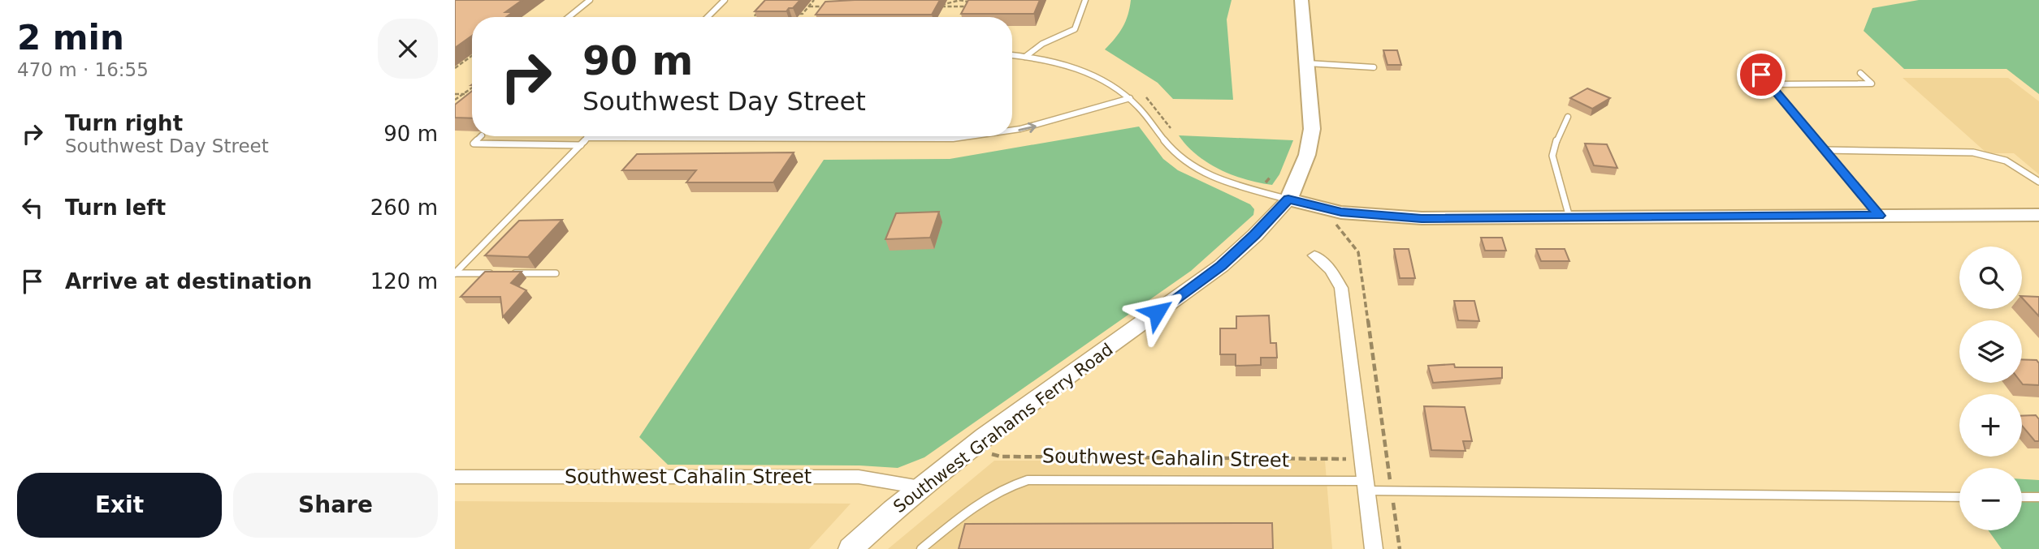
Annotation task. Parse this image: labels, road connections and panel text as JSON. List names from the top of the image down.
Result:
{
  "streets": {
    "main road": ["Southwest Grahams Ferry Road"],
    "street": ["Southwest Cahalin Street"]
  },
  "crossings": [
    ["Southwest Grahams Ferry Road", "Southwest Cahalin Street"]
  ],
  "page": {
    "heading": ["2 min", "470 m · 16:55"],
    "turn": ["90 m", "Southwest Day Street"],
    "list": [
      {
        "name": "Turn right",
        "note": "Southwest Day Street",
        "value": "90 m"
      },
      {
        "name": "Turn left",
        "value": "260 m"
      },
      {
        "name": "Arrive at destination",
        "value": "120 m"
      }
    ],
    "map_buttons": ["+", "−"],
    "buttons": ["Exit", "Share"]
  }
}
